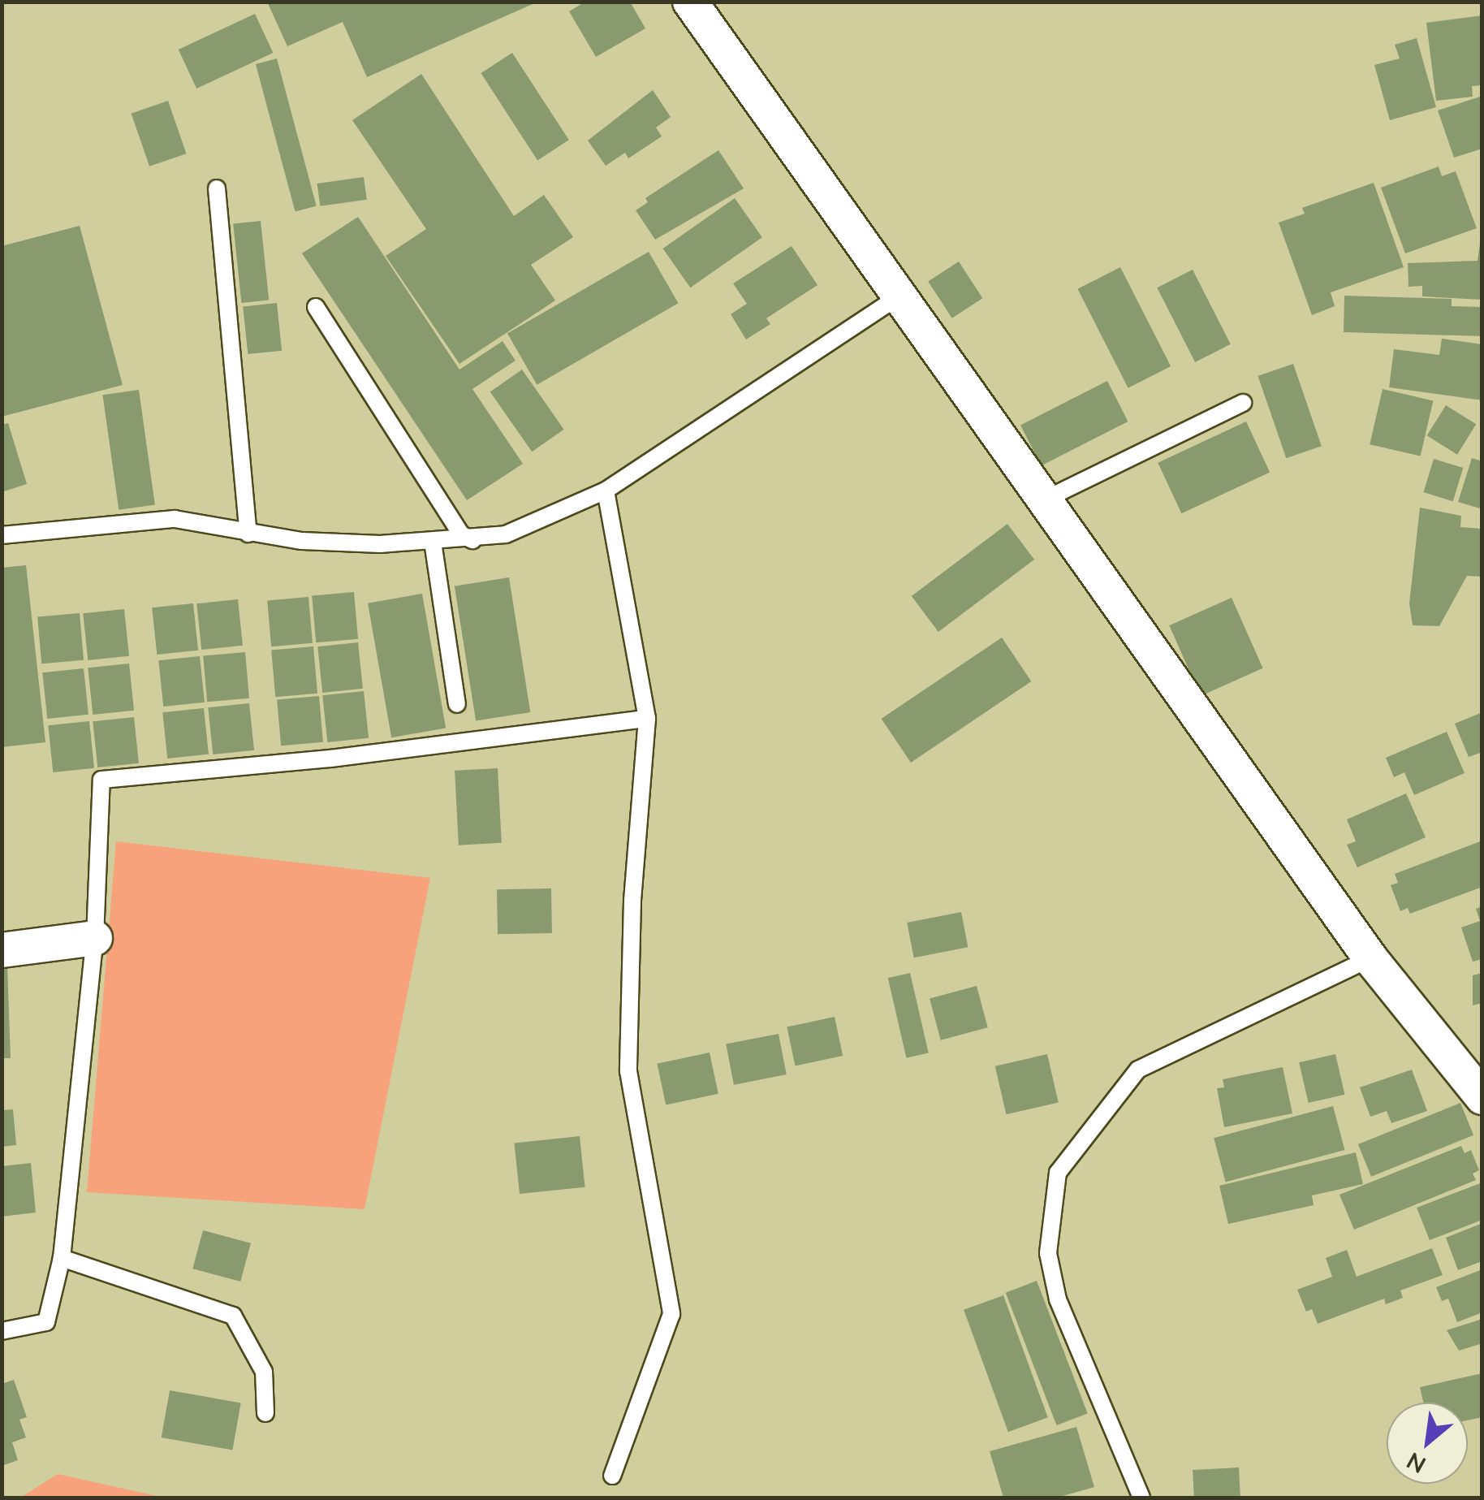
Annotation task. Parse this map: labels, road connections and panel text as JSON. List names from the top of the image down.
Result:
{
  "north": "bottom left"
}
